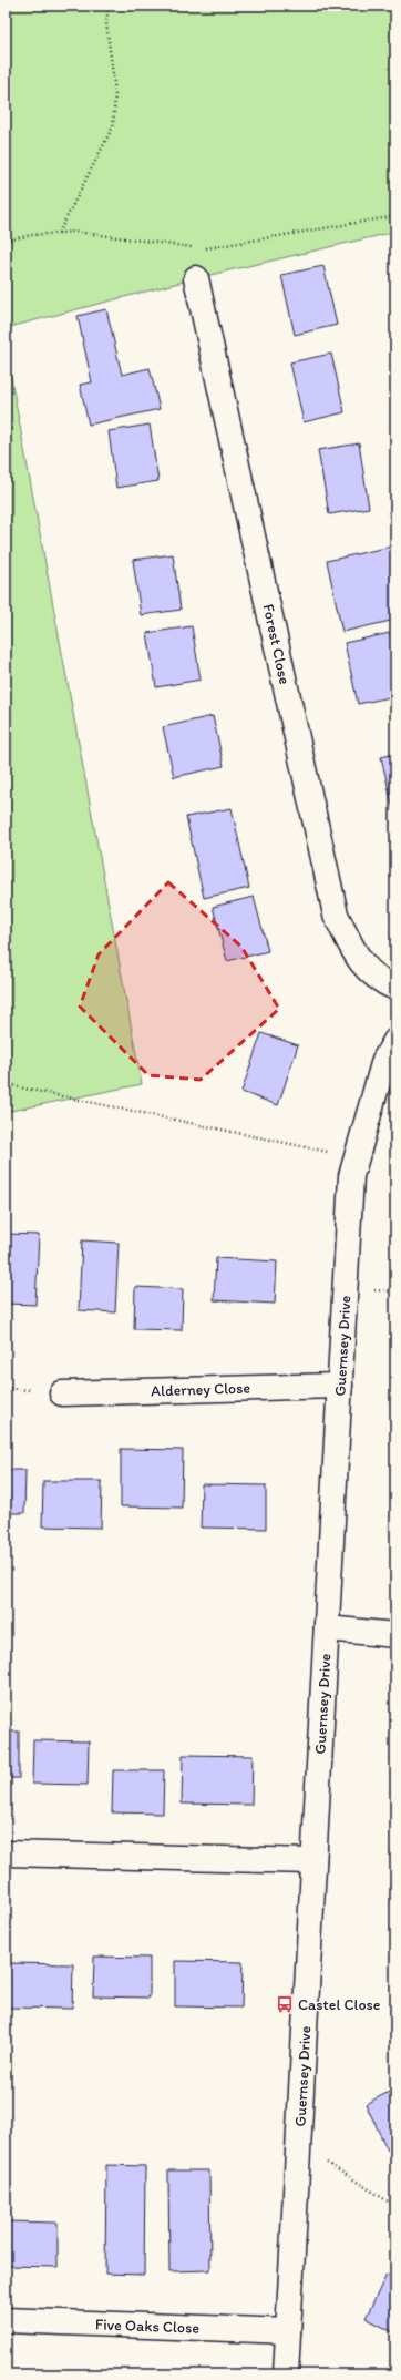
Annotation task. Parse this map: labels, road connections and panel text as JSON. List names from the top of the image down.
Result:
{
  "streets": {
    "street": [
      "Forest Close",
      "Guernsey Drive",
      "Alderney Close",
      "Five Oaks Close"
    ]
  },
  "crossings": [
    ["Guernsey Drive", "Alderney Close"],
    ["Guernsey Drive", "Five Oaks Close"]
  ],
  "places": {
    "bus stop": ["Castel Close"]
  }
}
